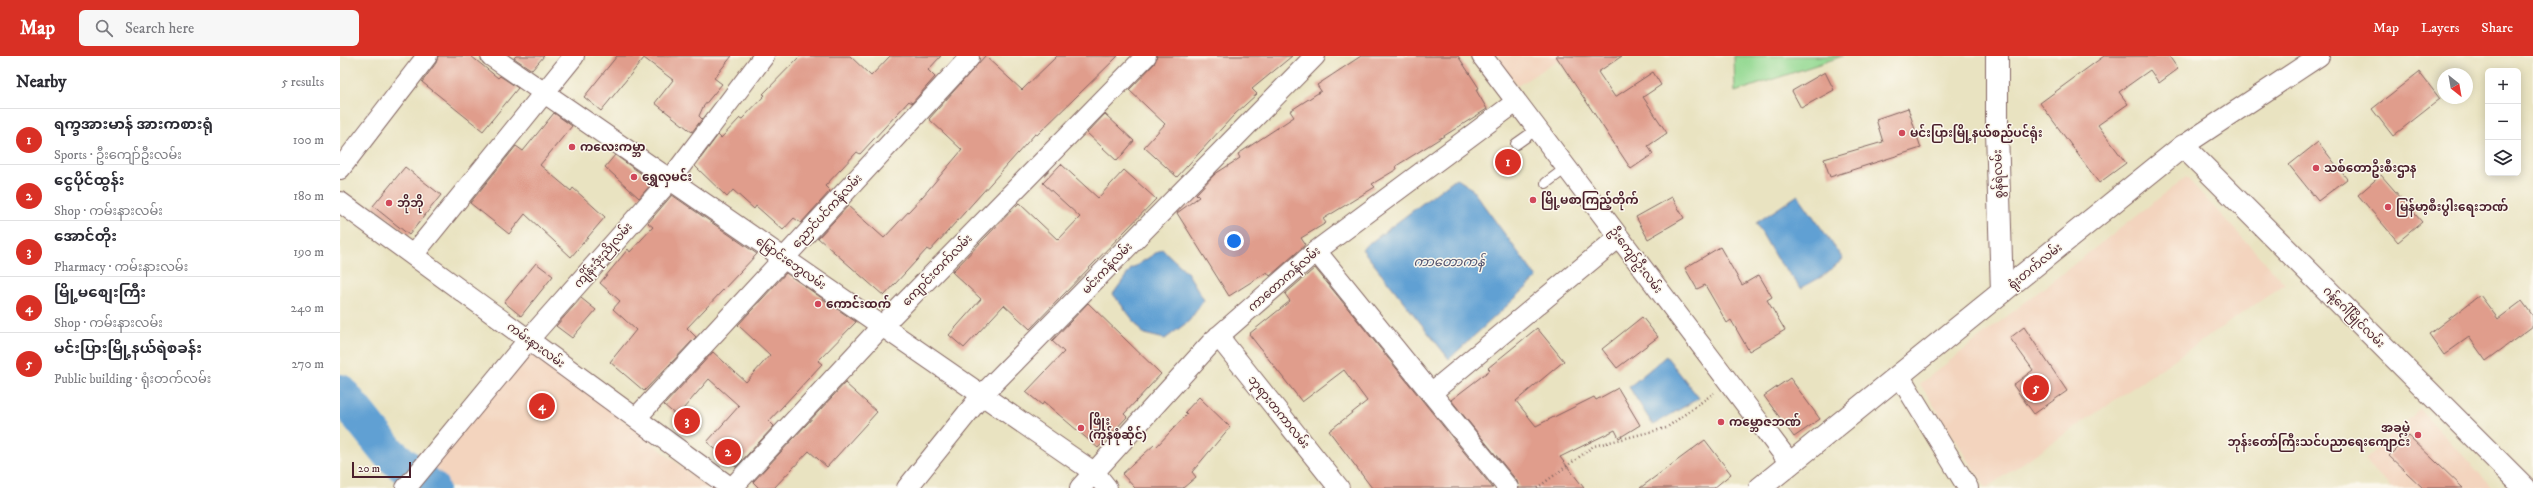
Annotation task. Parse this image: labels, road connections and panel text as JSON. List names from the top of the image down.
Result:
{
  "streets": {
    "street": [
      "စွန်ရဲလမ်း",
      "ညောင်ပင်ကန်လမ်း",
      "ကျိန်းဒုံးညိုလမ်း",
      "ဦးကျော်ဦးလမ်း",
      "မြောင်းဘွေလမ်း",
      "ရုံးတက်လမ်း",
      "မင်းကန်လမ်း",
      "ကျောင်းတက်လမ်း",
      "ကာတောကန်လမ်း",
      "ဂန့်ဂေါ်မြိုင်လမ်း",
      "ကမ်းနားလမ်း",
      "ဘုရားတကာလမ်း"
    ]
  },
  "crossings": [
    ["စွန်ရဲလမ်း", "ရုံးတက်လမ်း"],
    ["ညောင်ပင်ကန်လမ်း", "မြောင်းဘွေလမ်း"],
    ["ညောင်ပင်ကန်လမ်း", "ကမ်းနားလမ်း"],
    ["ကျိန်းဒုံးညိုလမ်း", "မြောင်းဘွေလမ်း"],
    ["ကျိန်းဒုံးညိုလမ်း", "ကမ်းနားလမ်း"],
    ["ဦးကျော်ဦးလမ်း", "ရုံးတက်လမ်း"],
    ["ဦးကျော်ဦးလမ်း", "ကာတောကန်လမ်း"],
    ["မြောင်းဘွေလမ်း", "မင်းကန်လမ်း"],
    ["မြောင်းဘွေလမ်း", "ကျောင်းတက်လမ်း"],
    ["မြောင်းဘွေလမ်း", "ကာတောကန်လမ်း"],
    ["ရုံးတက်လမ်း", "ဂန့်ဂေါ်မြိုင်လမ်း"],
    ["ကျောင်းတက်လမ်း", "ကမ်းနားလမ်း"],
    ["ကာတောကန်လမ်း", "ဘုရားတကာလမ်း"]
  ],
  "water": ["ကာတောကန်"],
  "places": [
    "မင်းပြားမြို့နယ်စည်ပင်ရုံး",
    "ကလေးကမ္ဘာ",
    "သစ်တောဦးစီးဌာန",
    "ရွှေလှမင်း",
    "မြို့မစာကြည့်တိုက်",
    "ဘိုဘို",
    "မြန်မာ့စီးပွါးရေးဘဏ်",
    "ကောင်းထက်",
    "ကမ္ဘောဇဘဏ်",
    "ဖြိုး (ကုန်စုံဆိုင်)",
    "အခမဲ့ ဘုန်းတော်ကြီးသင်ပညာရေးကျောင်း"
  ],
  "scale_bar": "20 m",
  "north": "bottom right",
  "page": {
    "header": "Map",
    "search": "Search here",
    "nav": ["Map", "Layers", "Share"],
    "heading": ["Nearby", "5 results"],
    "map_buttons": ["+", "−"],
    "list": [
      {
        "mark": "1",
        "name": "ရက္ခအားမာန် အားကစားရုံ",
        "note": "Sports · ဦးကျော်ဦးလမ်း",
        "value": "100 m"
      },
      {
        "mark": "2",
        "name": "ငွေပိုင်ထွန်း",
        "note": "Shop · ကမ်းနားလမ်း",
        "value": "180 m"
      },
      {
        "mark": "3",
        "name": "အောင်တိုး",
        "note": "Pharmacy · ကမ်းနားလမ်း",
        "value": "190 m"
      },
      {
        "mark": "4",
        "name": "မြို့မစျေးကြီး",
        "note": "Shop · ကမ်းနားလမ်း",
        "value": "240 m"
      },
      {
        "mark": "5",
        "name": "မင်းပြားမြို့နယ်ရဲစခန်း",
        "note": "Public building · ရုံးတက်လမ်း",
        "value": "270 m"
      }
    ],
    "pins": [
      "1",
      "5",
      "4",
      "3",
      "2"
    ],
    "scale": "20 m"
  }
}
